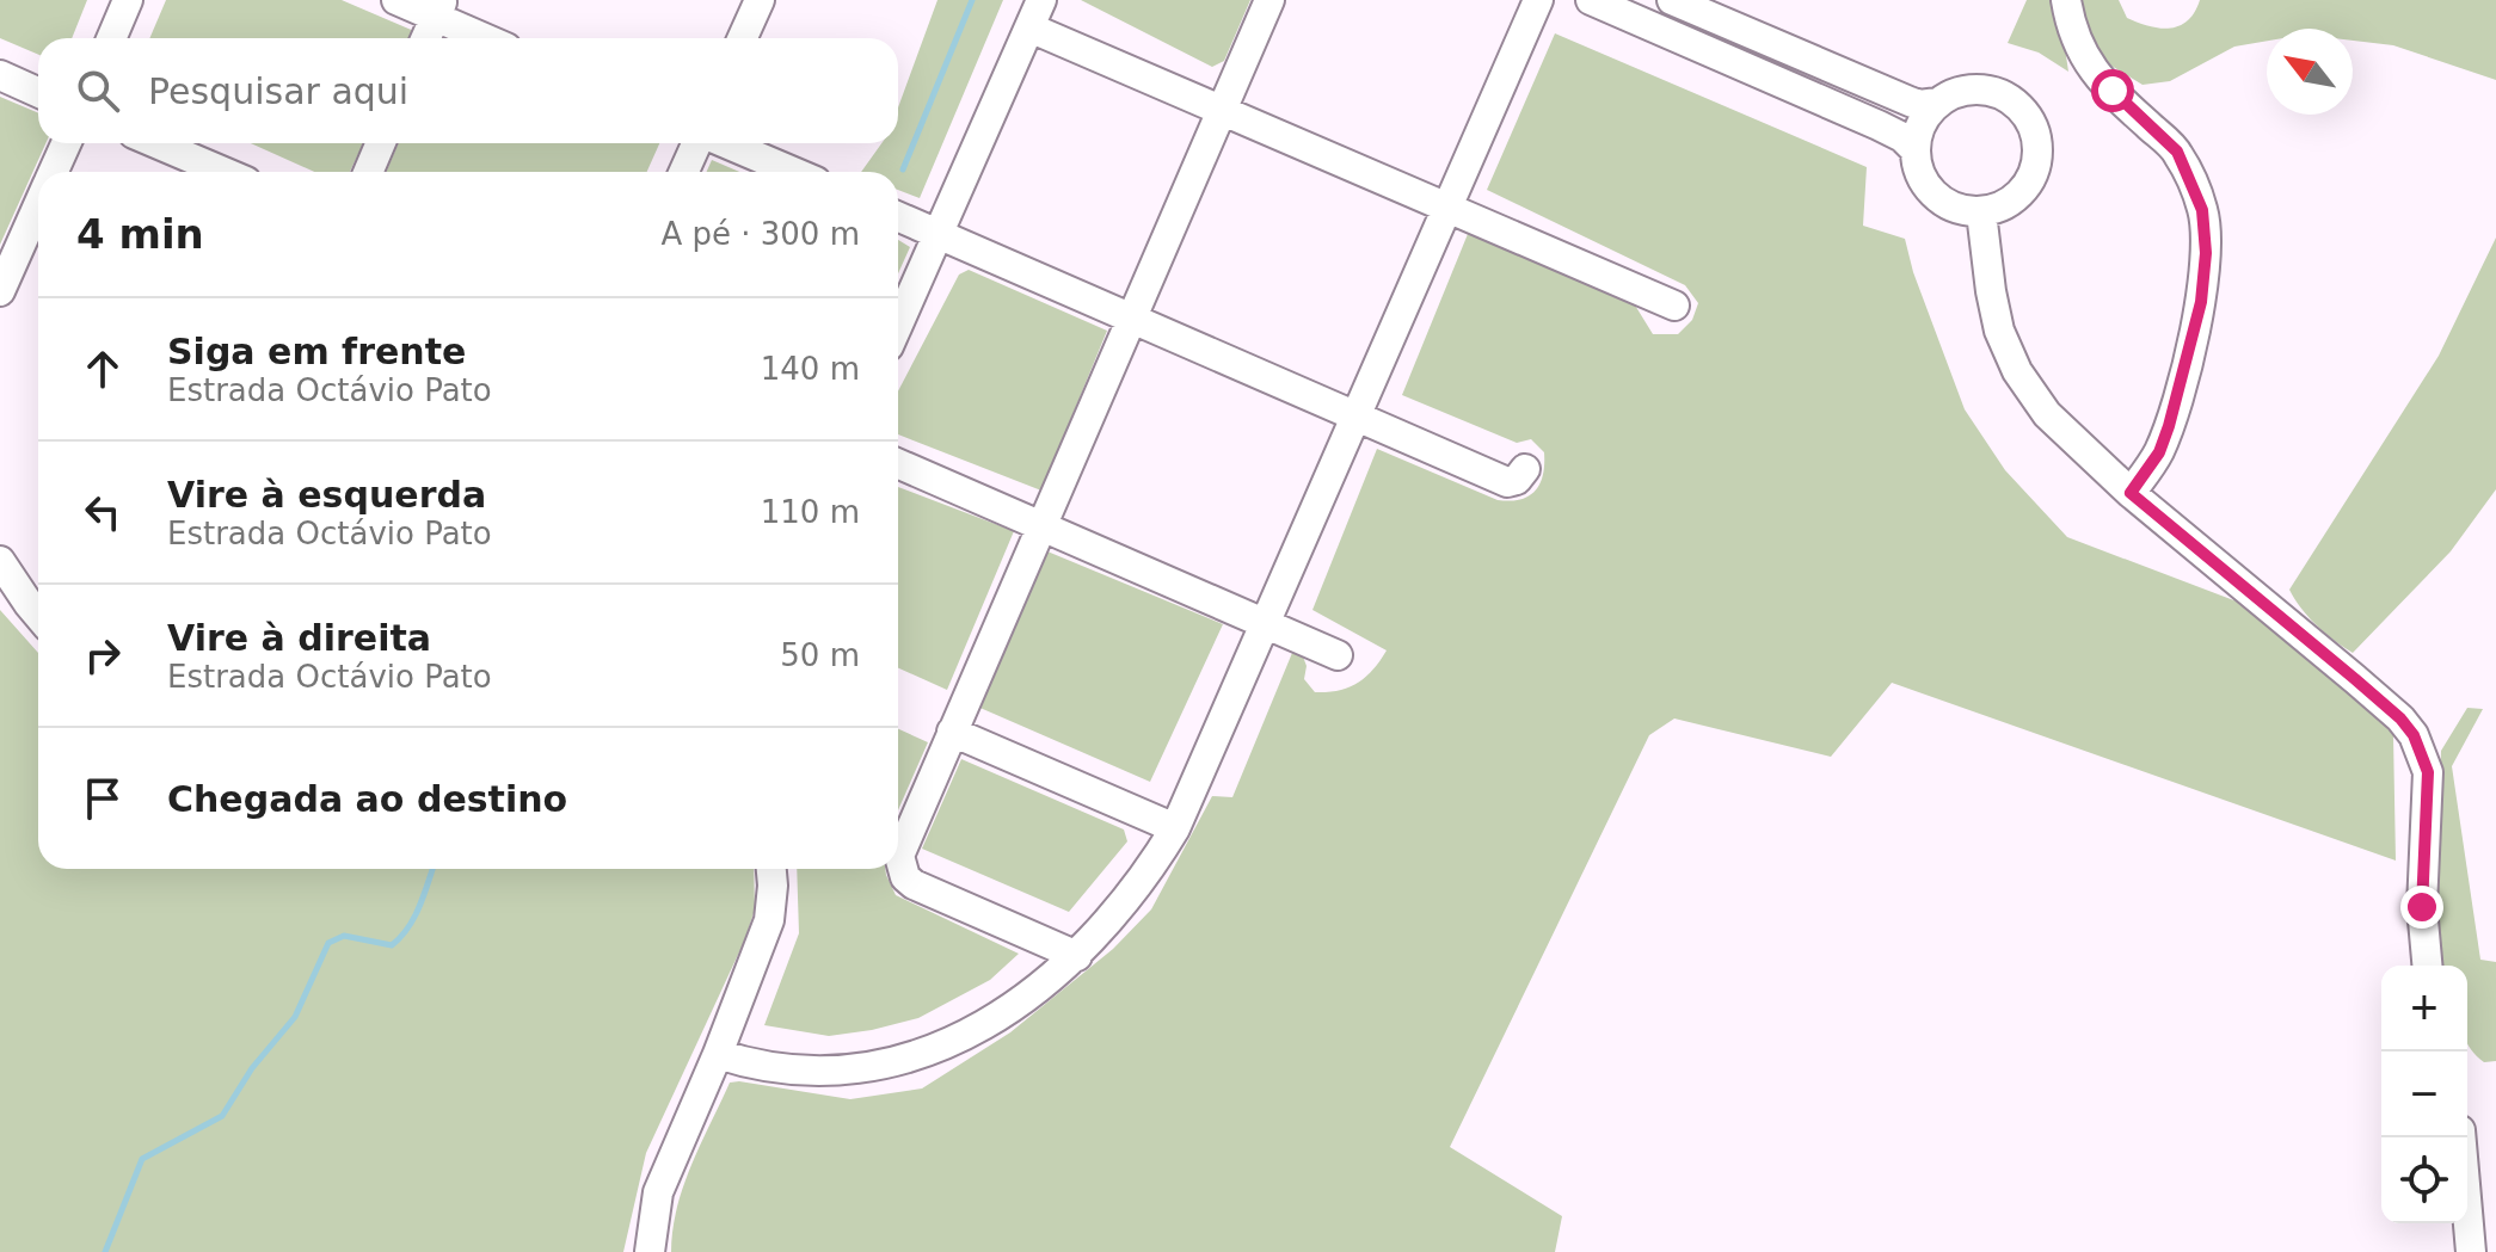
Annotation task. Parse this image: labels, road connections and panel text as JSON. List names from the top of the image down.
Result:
{
  "north": "top left",
  "page": {
    "search": "Pesquisar aqui",
    "heading": ["4 min", "A pé · 300 m"],
    "list": [
      ["Siga em frente", "Estrada Octávio Pato", "140 m"],
      ["Vire à esquerda", "Estrada Octávio Pato", "110 m"],
      ["Vire à direita", "Estrada Octávio Pato", "50 m"],
      "Chegada ao destino"
    ],
    "map_buttons": ["+", "−"]
  }
}
